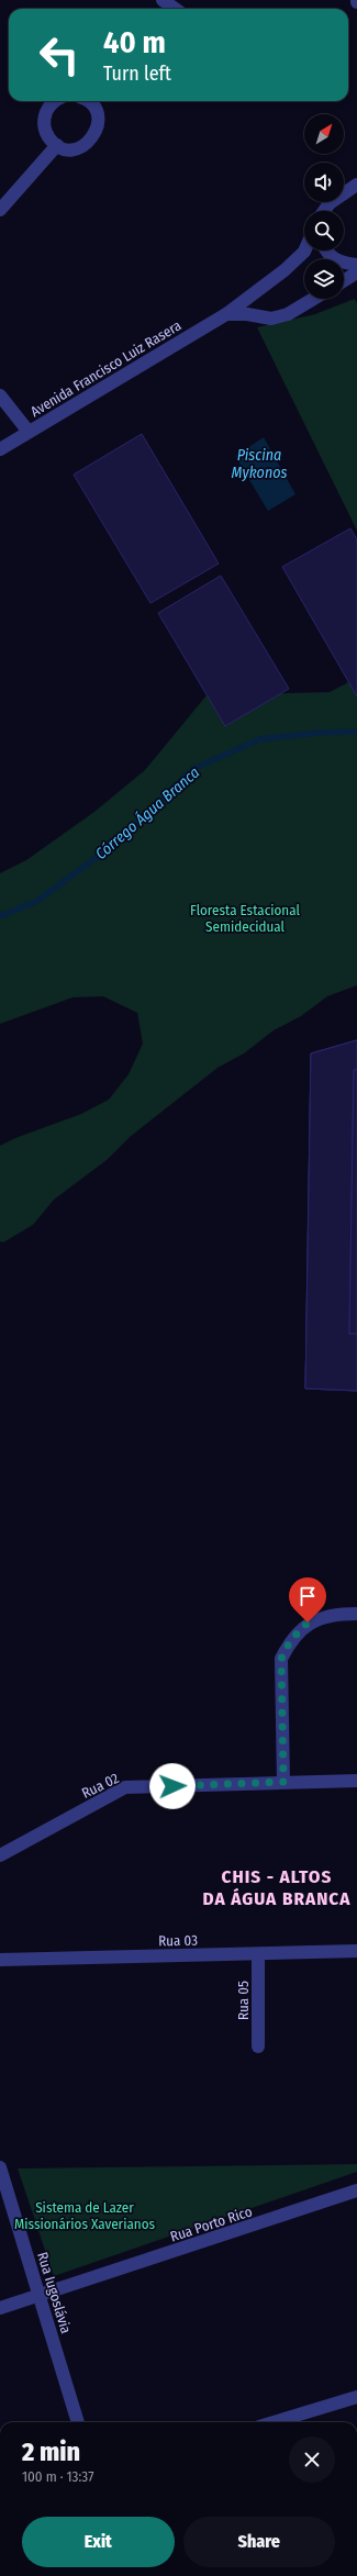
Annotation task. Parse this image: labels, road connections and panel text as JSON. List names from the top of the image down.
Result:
{
  "streets": {
    "street": [
      "Avenida Francisco Luiz Rasera",
      "Rua 02",
      "Rua 03",
      "Rua 05",
      "Rua Porto Rico",
      "Rua Iugoslávia"
    ]
  },
  "crossings": [
    ["Rua 03", "Rua 05"],
    ["Rua Porto Rico", "Rua Iugoslávia"]
  ],
  "districts": ["CHIS - ALTOS DA ÁGUA BRANCA"],
  "water": ["Piscina Mykonos", "Córrego Água Branca"],
  "parks": ["Floresta Estacional Semidecidual", "Sistema de Lazer Missionários Xaverianos"],
  "north": "top right",
  "page": {
    "turn": ["40 m", "Turn left"],
    "heading": ["2 min", "100 m · 13:37"],
    "buttons": ["Exit", "Share"]
  }
}
